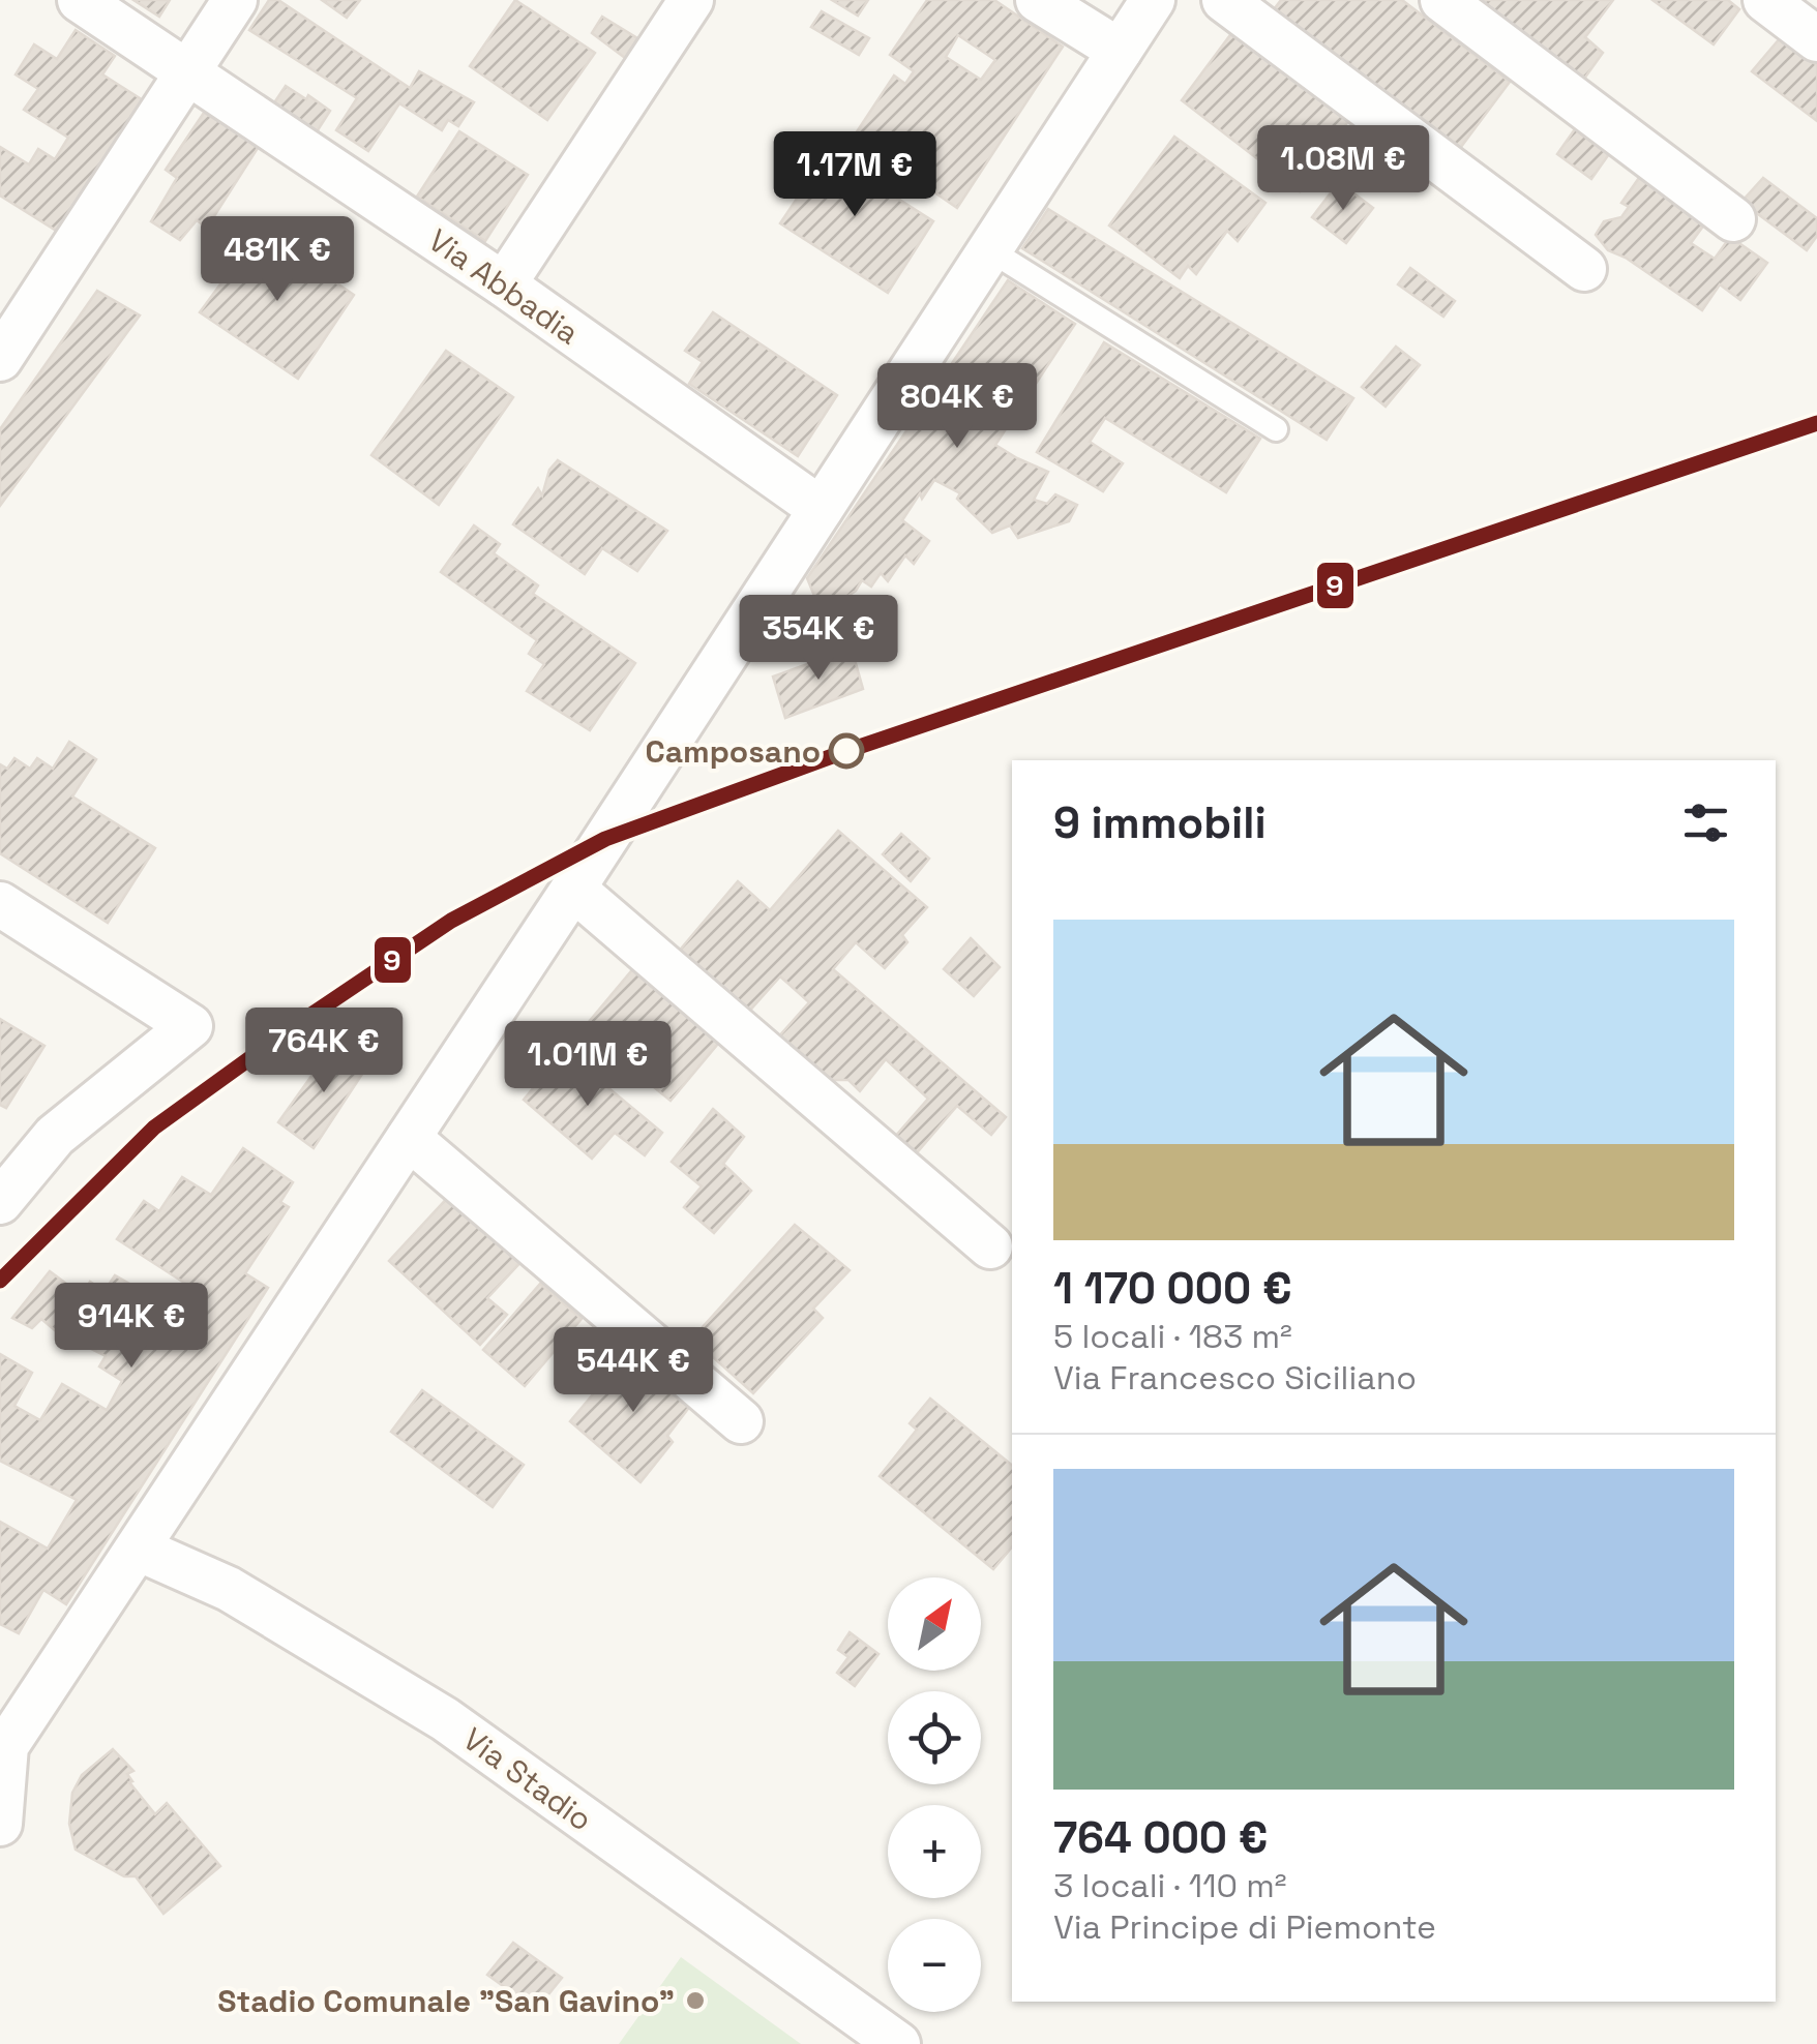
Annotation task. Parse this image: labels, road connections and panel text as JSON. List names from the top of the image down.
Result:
{
  "streets": {
    "street": ["Via Abbadia", "Via Stadio"]
  },
  "places": ["Camposano", "Stadio Comunale \"San Gavino\""],
  "lines": ["rail line 9"],
  "north": "top right",
  "page": {
    "price": [
      "1.08M €",
      "1.17M €",
      "481K €",
      "804K €",
      "354K €",
      "764K €",
      "1.01M €",
      "914K €",
      "544K €"
    ],
    "heading": "9 immobili",
    "list": [
      {
        "name": "1 170 000 €",
        "note": "5 locali · 183 m² · Via Francesco Siciliano"
      },
      {
        "name": "764 000 €",
        "note": "3 locali · 110 m² · Via Principe di Piemonte"
      }
    ],
    "map_buttons": ["+", "−"]
  }
}
